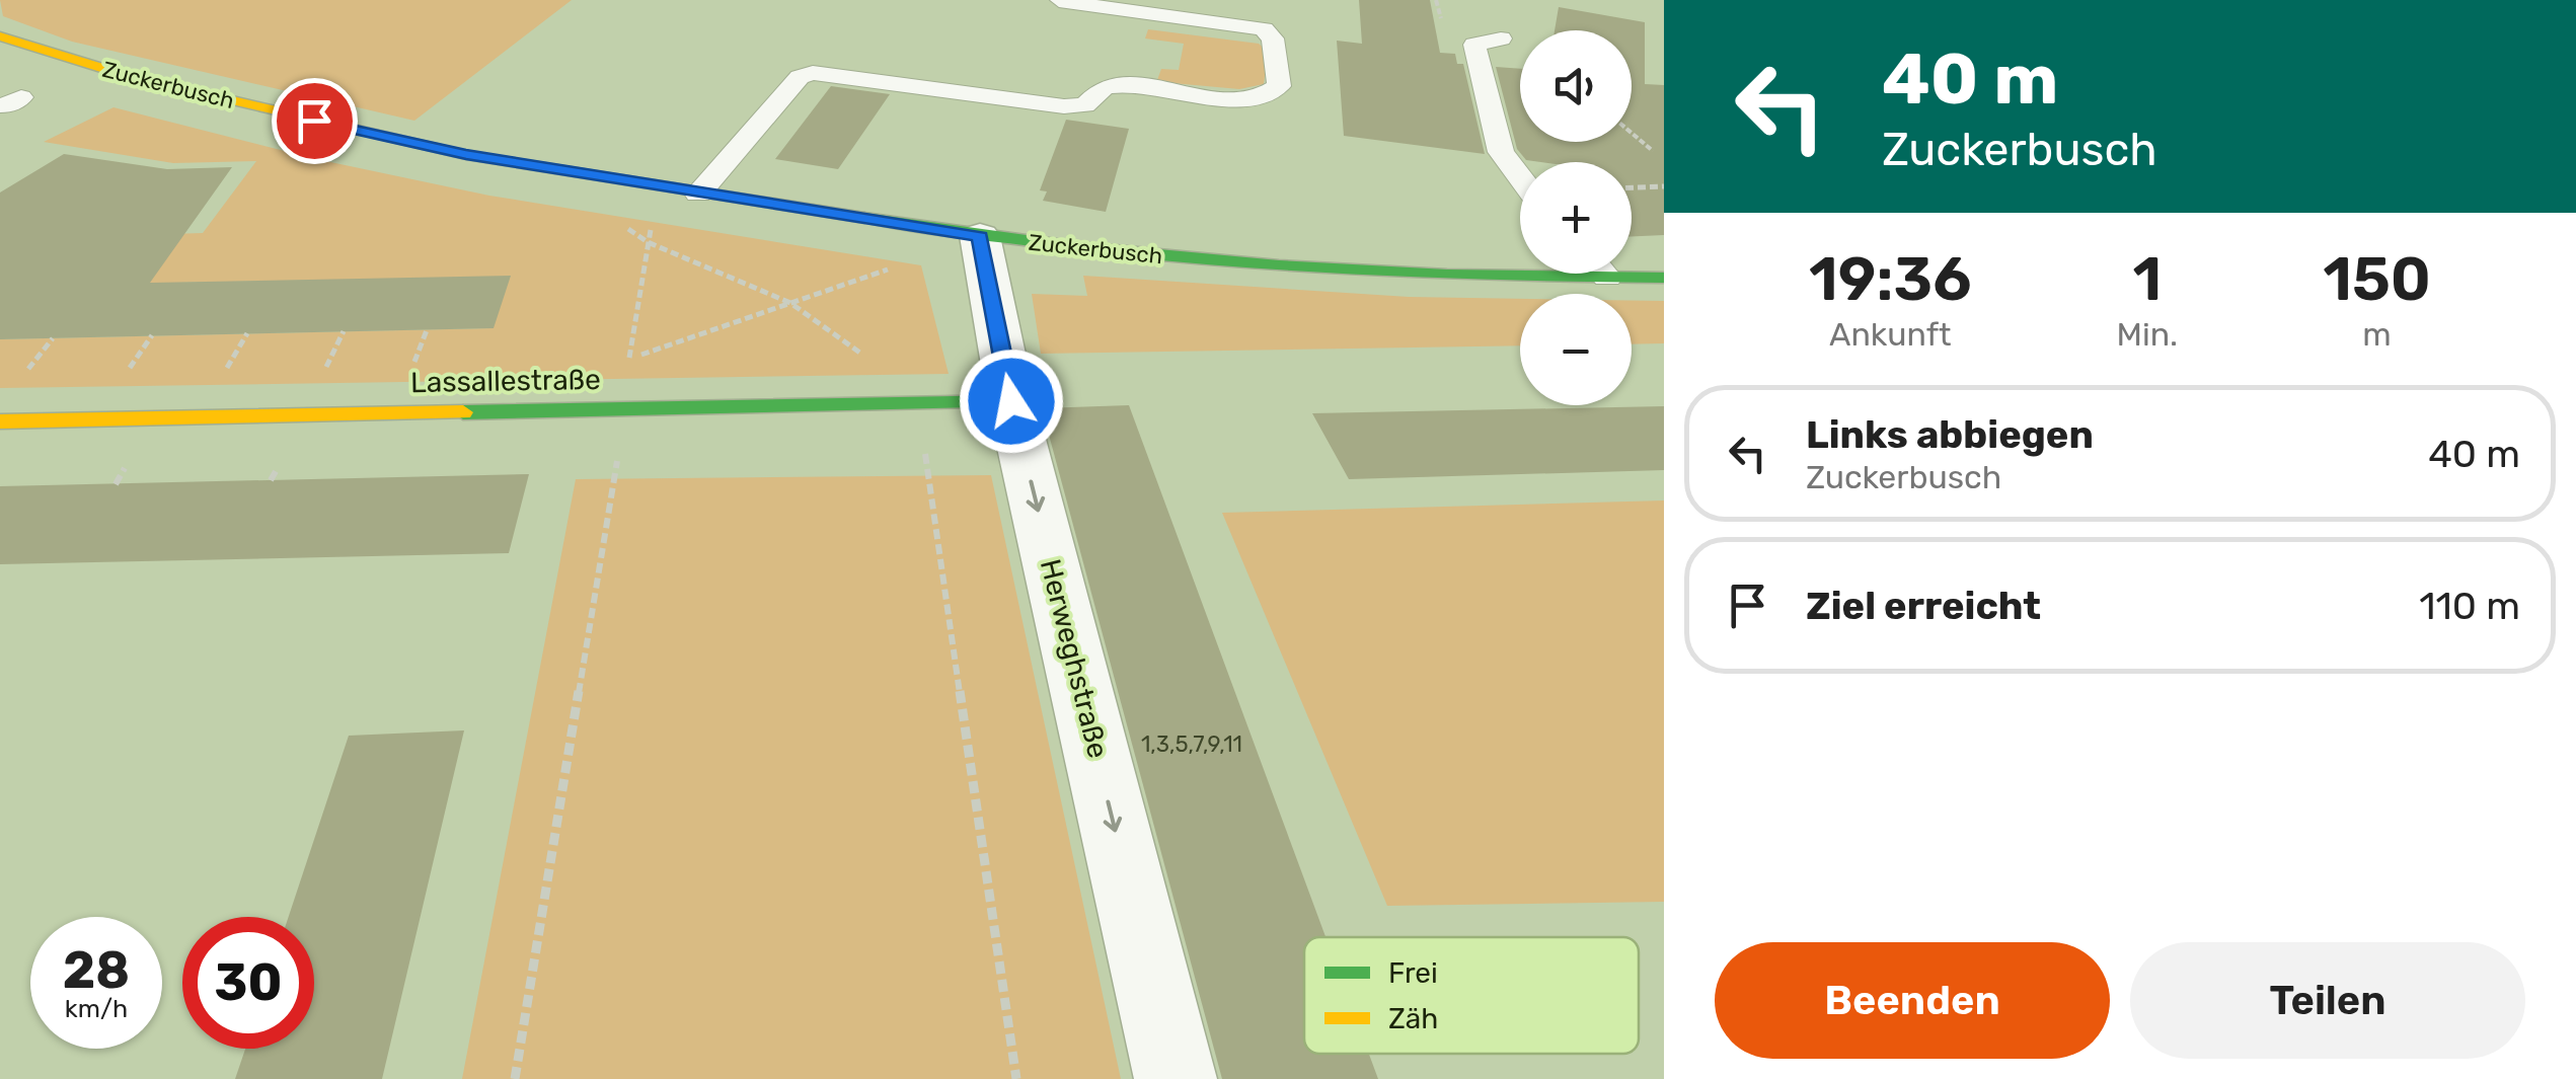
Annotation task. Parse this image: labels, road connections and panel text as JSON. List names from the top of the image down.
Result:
{
  "streets": {
    "street": ["Zuckerbusch", "Lassallestraße", "Herweghstraße"]
  },
  "crossings": [
    ["Zuckerbusch", "Herweghstraße"],
    ["Lassallestraße", "Herweghstraße"]
  ],
  "one_way": ["Herweghstraße"],
  "house_numbers": ["1,3,5,7,9,11"],
  "legend": ["Frei", "Zäh"],
  "page": {
    "turn": ["40 m", "Zuckerbusch"],
    "map_buttons": ["+", "−"],
    "eta": [
      "19:36",
      "Ankunft",
      "1",
      "Min.",
      "150",
      "m"
    ],
    "list": [
      {
        "name": "Links abbiegen",
        "note": "Zuckerbusch",
        "value": "40 m"
      },
      {
        "name": "Ziel erreicht",
        "value": "110 m"
      }
    ],
    "speed": "28 km/h",
    "limit": "30",
    "buttons": ["Beenden", "Teilen"]
  }
}
